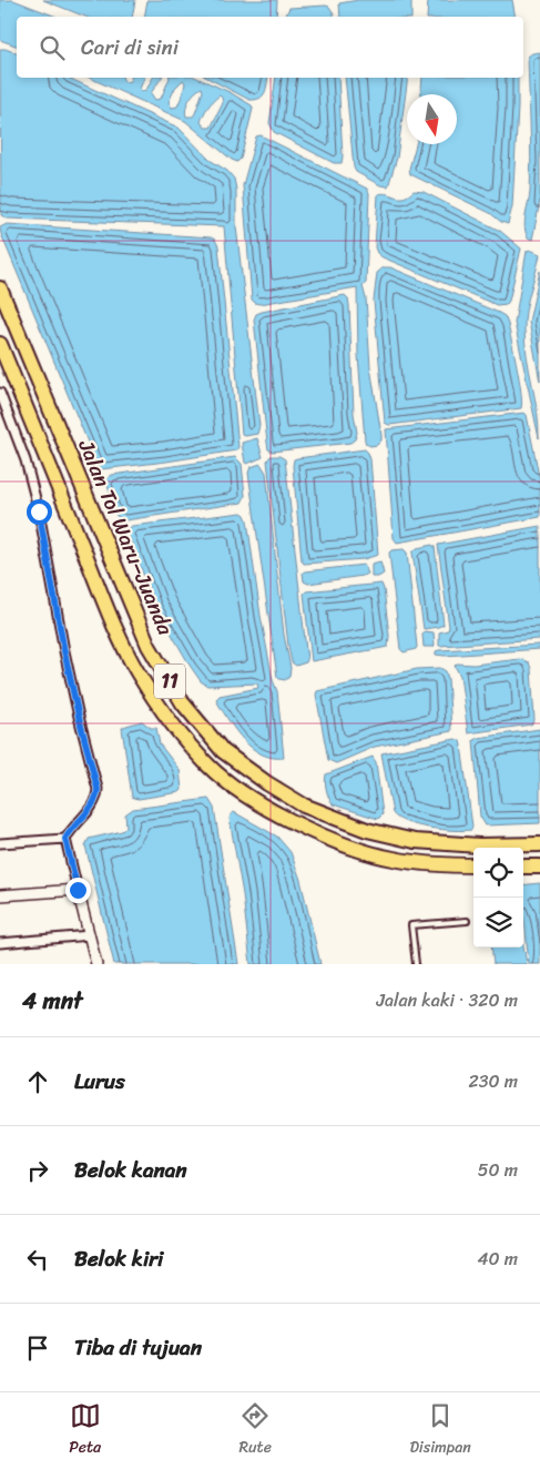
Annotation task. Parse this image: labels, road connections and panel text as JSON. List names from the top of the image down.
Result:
{
  "streets": {
    "highway": ["Jalan Tol Waru–Juanda", "11"]
  },
  "north": "bottom",
  "page": {
    "search": "Cari di sini",
    "heading": ["4 mnt", "Jalan kaki · 320 m"],
    "list": [
      ["Lurus", "230 m"],
      ["Belok kanan", "50 m"],
      ["Belok kiri", "40 m"],
      "Tiba di tujuan"
    ],
    "nav": ["Peta", "Rute", "Disimpan"]
  }
}
